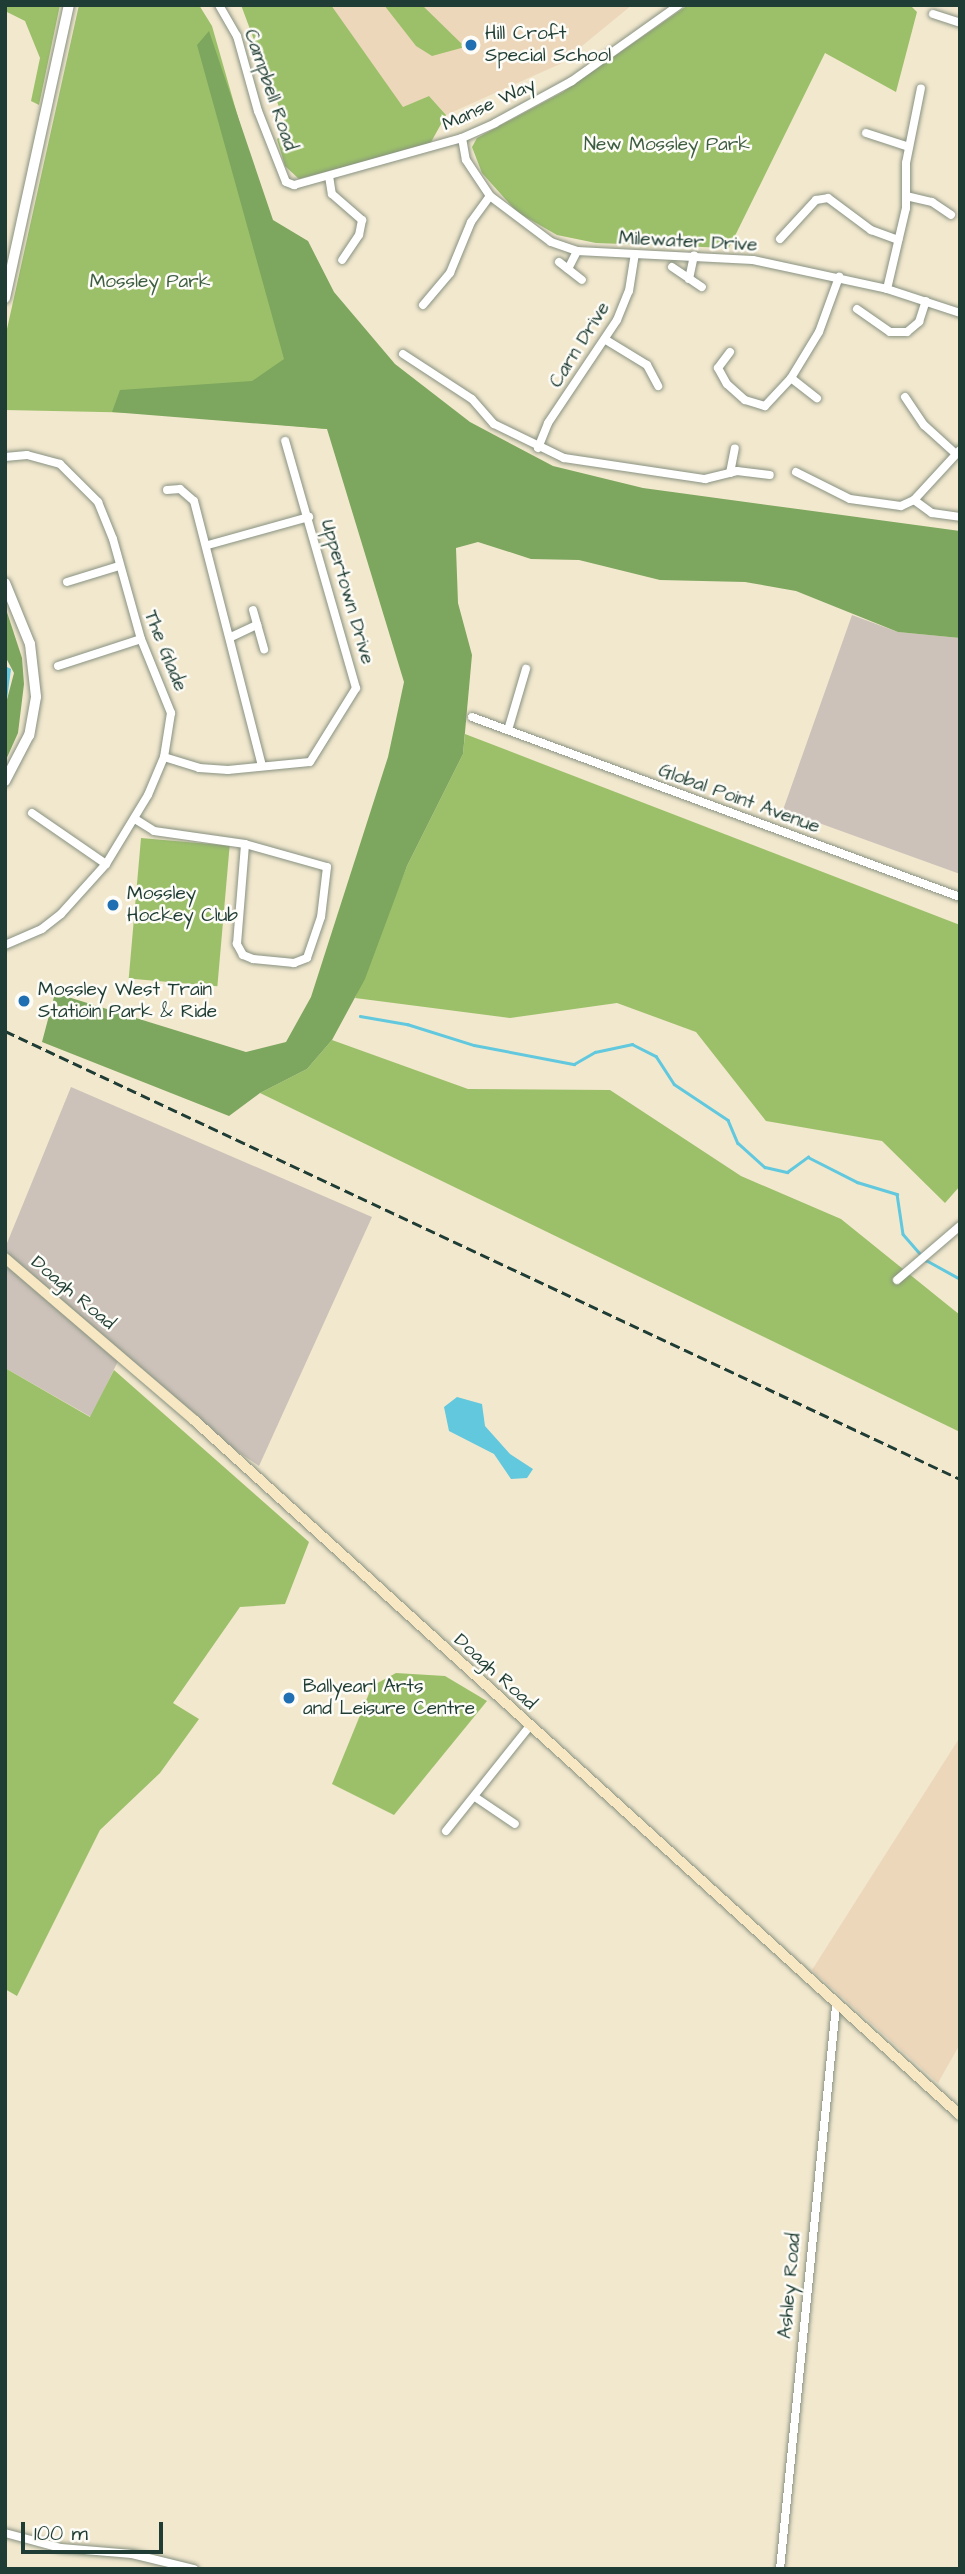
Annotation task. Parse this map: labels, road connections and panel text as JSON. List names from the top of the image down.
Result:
{
  "streets": {
    "main road": ["Doagh Road"],
    "street": [
      "Campbell Road",
      "Manse Way",
      "Milewater Drive",
      "Carn Drive",
      "Uppertown Drive",
      "The Glade",
      "Global Point Avenue",
      "Ashley Road"
    ]
  },
  "crossings": [
    ["Campbell Road", "Manse Way"],
    ["Manse Way", "Milewater Drive"],
    ["Milewater Drive", "Carn Drive"],
    ["Uppertown Drive", "The Glade"],
    ["Doagh Road", "Ashley Road"]
  ],
  "parks": ["New Mossley Park", "Mossley Park"],
  "places": [
    "Hill Croft Special School",
    "Mossley Hockey Club",
    "Mossley West Train Statioin Park & Ride",
    "Ballyearl Arts and Leisure Centre"
  ],
  "scale_bar": "100 m"
}
